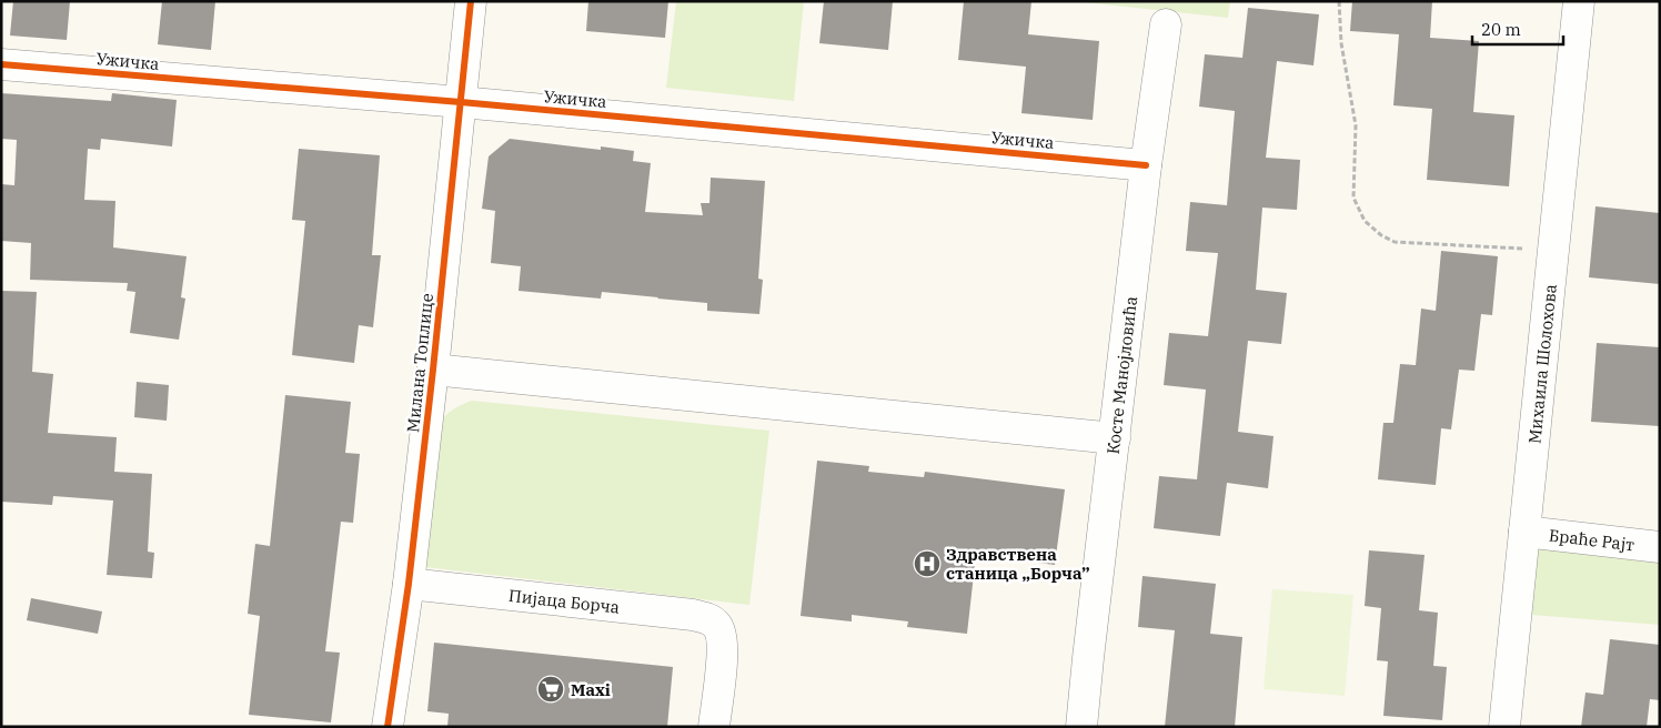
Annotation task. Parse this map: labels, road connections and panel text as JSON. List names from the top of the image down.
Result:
{
  "streets": {
    "street": [
      "Ужичка",
      "Милана Топлице",
      "Михаила Шолохова",
      "Косте Манојловића",
      "Браће Рајт",
      "Пијаца Борча"
    ]
  },
  "crossings": [
    ["Ужичка", "Милана Топлице"],
    ["Ужичка", "Косте Манојловића"],
    ["Милана Топлице", "Пијаца Борча"],
    ["Михаила Шолохова", "Браће Рајт"]
  ],
  "places": {
    "hospital": ["Здравствена станица „Борча”"],
    "supermarket": ["Maxi"]
  },
  "scale_bar": "20 m"
}
